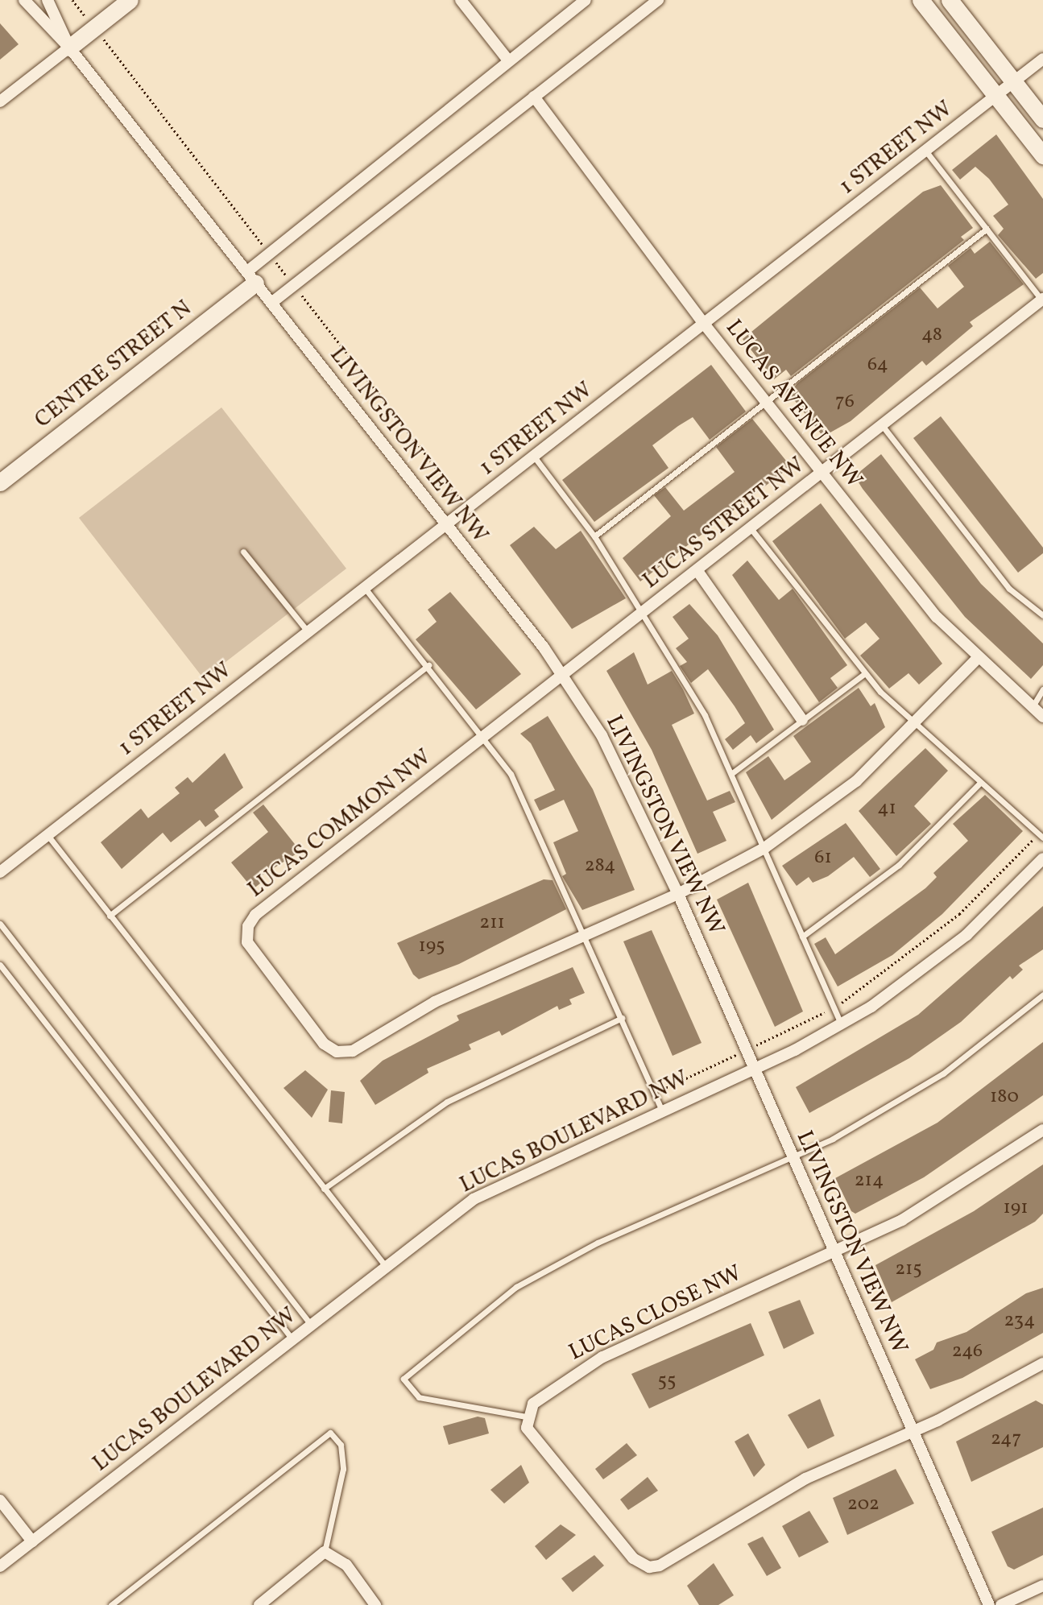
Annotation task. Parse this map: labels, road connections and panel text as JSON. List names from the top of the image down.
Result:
{
  "streets": {
    "street": [
      "1 STREET NW",
      "CENTRE STREET N",
      "LUCAS AVENUE NW",
      "LIVINGSTON VIEW NW",
      "LUCAS STREET NW",
      "LUCAS COMMON NW",
      "LUCAS BOULEVARD NW",
      "LUCAS CLOSE NW"
    ]
  },
  "crossings": [
    ["1 STREET NW", "LUCAS AVENUE NW"],
    ["1 STREET NW", "LIVINGSTON VIEW NW"],
    ["CENTRE STREET N", "LIVINGSTON VIEW NW"],
    ["LUCAS AVENUE NW", "LUCAS STREET NW"],
    ["LUCAS AVENUE NW", "LUCAS COMMON NW"],
    ["LIVINGSTON VIEW NW", "LUCAS STREET NW"],
    ["LIVINGSTON VIEW NW", "LUCAS COMMON NW"],
    ["LIVINGSTON VIEW NW", "LUCAS BOULEVARD NW"],
    ["LIVINGSTON VIEW NW", "LUCAS CLOSE NW"],
    ["LUCAS STREET NW", "LUCAS COMMON NW"]
  ],
  "house_numbers": [
    "48",
    "64",
    "76",
    "41",
    "61",
    "284",
    "211",
    "195",
    "180",
    "214",
    "191",
    "215",
    "234",
    "246",
    "55",
    "247",
    "202"
  ]
}
